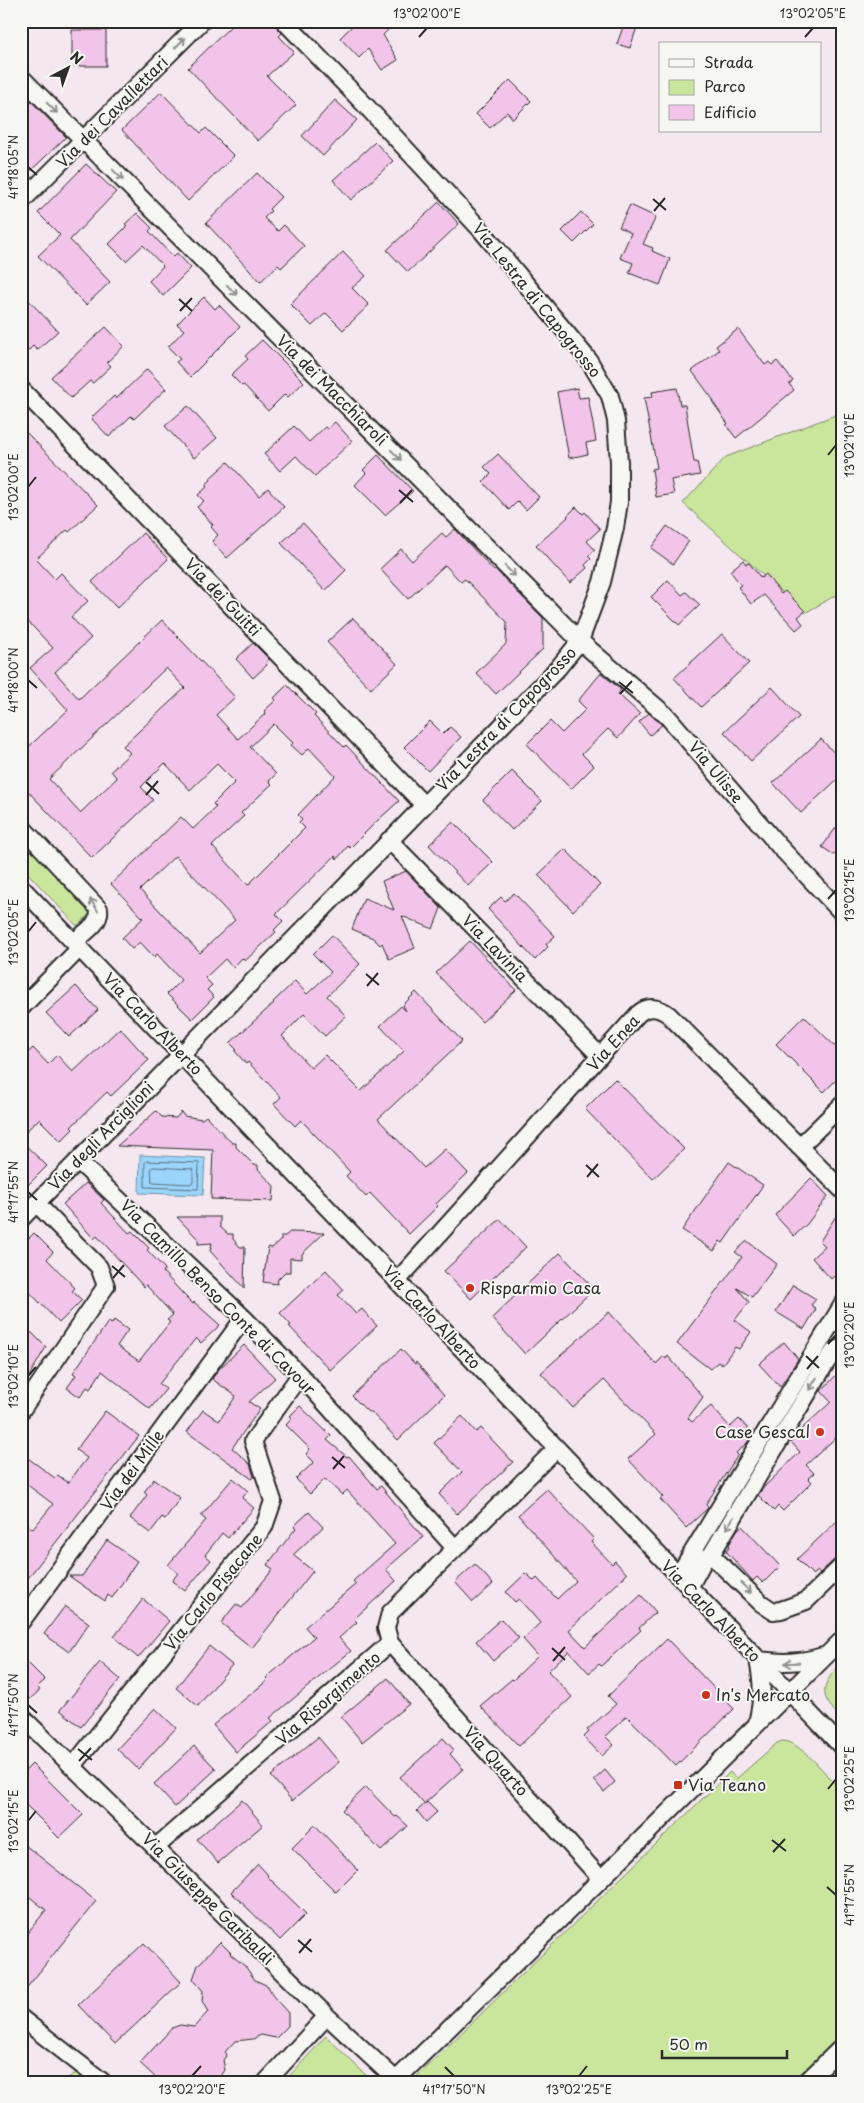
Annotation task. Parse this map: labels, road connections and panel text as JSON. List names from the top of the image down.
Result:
{
  "streets": {
    "street": [
      "Via dei Cavallettari",
      "Via Lestra di Capogrosso",
      "Via dei Macchiaroli",
      "Via dei Guitti",
      "Via Ulisse",
      "Via Lavinia",
      "Via Carlo Alberto",
      "Via Enea",
      "Via degli Arciglioni",
      "Via Camillo Benso Conte di Cavour",
      "Via dei Mille",
      "Via Carlo Pisacane",
      "Via Risorgimento",
      "Via Quarto",
      "Via Giuseppe Garibaldi"
    ]
  },
  "crossings": [
    ["Via dei Cavallettari", "Via dei Macchiaroli"],
    ["Via Lestra di Capogrosso", "Via dei Macchiaroli"],
    ["Via Lestra di Capogrosso", "Via dei Guitti"],
    ["Via Lestra di Capogrosso", "Via Ulisse"],
    ["Via Lestra di Capogrosso", "Via Lavinia"],
    ["Via Lestra di Capogrosso", "Via Carlo Alberto"],
    ["Via Lestra di Capogrosso", "Via degli Arciglioni"],
    ["Via dei Macchiaroli", "Via Ulisse"],
    ["Via Lavinia", "Via Enea"],
    ["Via Carlo Alberto", "Via Enea"],
    ["Via Carlo Alberto", "Via degli Arciglioni"],
    ["Via Carlo Alberto", "Via Risorgimento"],
    ["Via degli Arciglioni", "Via Camillo Benso Conte di Cavour"],
    ["Via Camillo Benso Conte di Cavour", "Via dei Mille"],
    ["Via Camillo Benso Conte di Cavour", "Via Carlo Pisacane"],
    ["Via Camillo Benso Conte di Cavour", "Via Risorgimento"],
    ["Via Carlo Pisacane", "Via Giuseppe Garibaldi"],
    ["Via Risorgimento", "Via Quarto"],
    ["Via Risorgimento", "Via Giuseppe Garibaldi"],
    ["Via Quarto", "Via Giuseppe Garibaldi"]
  ],
  "one_way": ["Via dei Cavallettari", "Via dei Macchiaroli"],
  "places": {
    "other": ["Risparmio Casa", "Case Gescal", "In's Mercato"],
    "transit": ["Via Teano"]
  },
  "legend": ["Strada", "Parco", "Edificio"],
  "scale_bar": "50 m",
  "north": "top right",
  "coordinates": [
    "13°02'00\"E",
    "13°02'05\"E",
    "41°18'05\"N",
    "13°02'10\"E",
    "41°18'00\"N",
    "13°02'15\"E",
    "41°17'55\"N",
    "13°02'20\"E",
    "41°17'50\"N",
    "13°02'25\"E"
  ]
}
